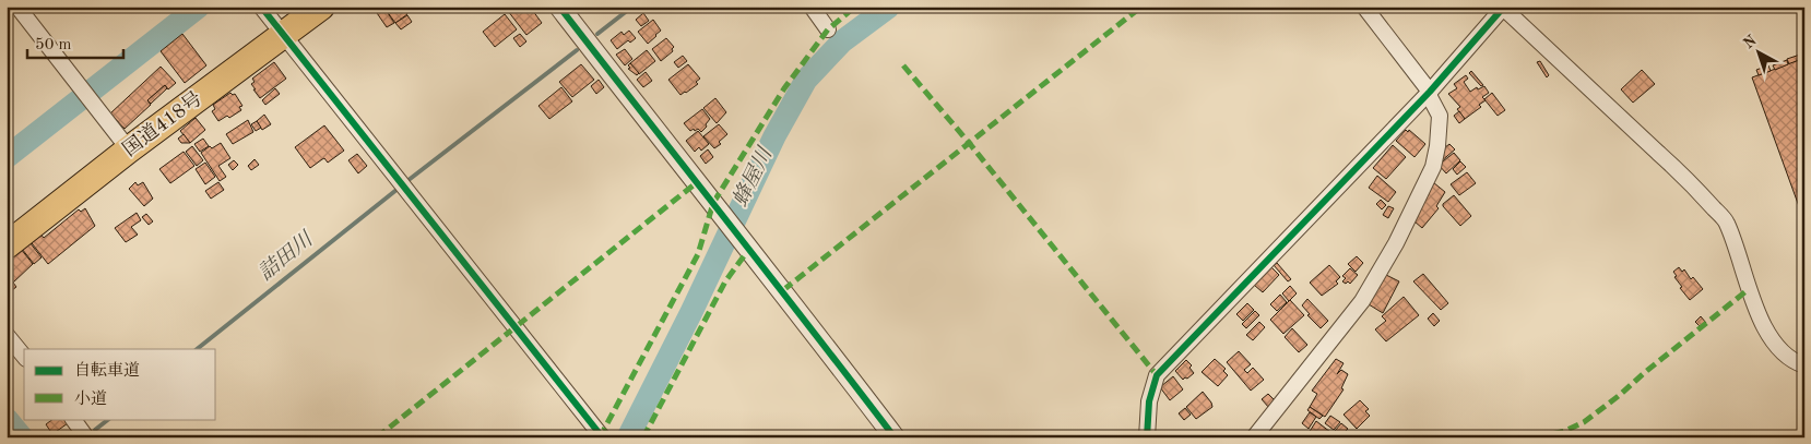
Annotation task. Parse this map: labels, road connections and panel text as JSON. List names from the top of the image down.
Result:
{
  "streets": {
    "highway": ["国道418号"]
  },
  "water": ["蜂屋川", "詰田川"],
  "legend": ["自転車道", "小道"],
  "scale_bar": "50 m",
  "north": "top left"
}
